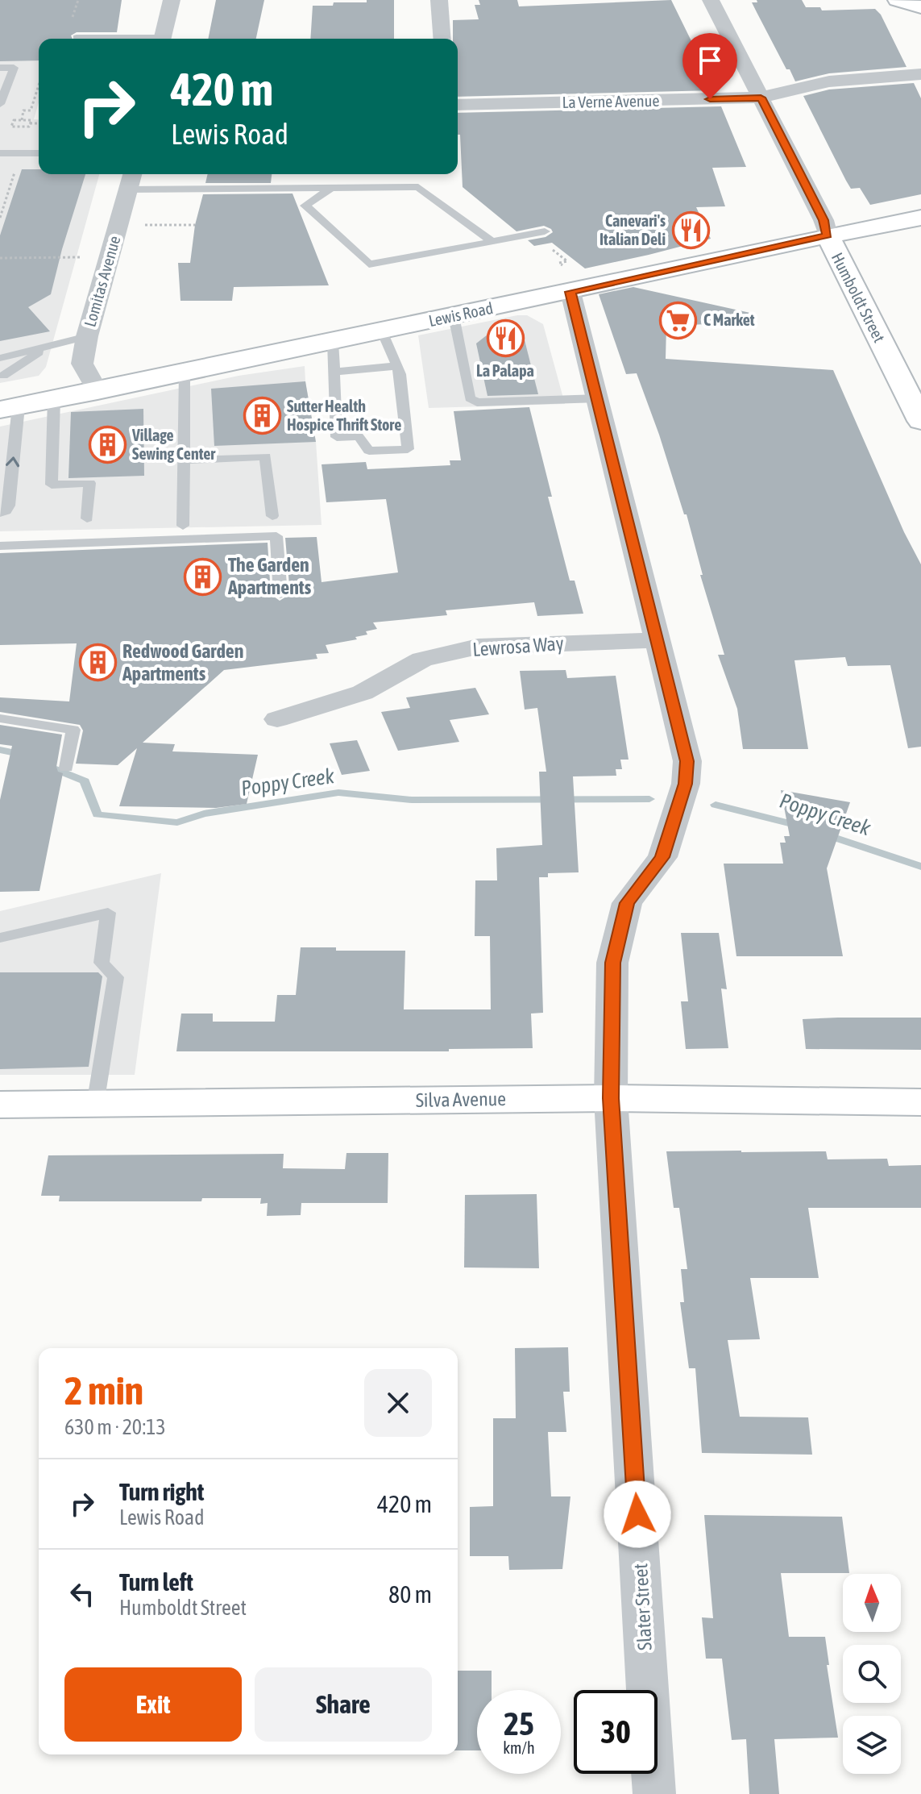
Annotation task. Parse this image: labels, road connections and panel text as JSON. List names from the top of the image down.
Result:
{
  "streets": {
    "street": [
      "La Verne Avenue",
      "Lomitas Avenue",
      "Humboldt Street",
      "Lewis Road",
      "Lewrosa Way",
      "Silva Avenue",
      "Slater Street"
    ]
  },
  "crossings": [
    ["La Verne Avenue", "Humboldt Street"],
    ["Lomitas Avenue", "Lewis Road"],
    ["Humboldt Street", "Lewis Road"],
    ["Lewis Road", "Slater Street"],
    ["Lewrosa Way", "Slater Street"],
    ["Silva Avenue", "Slater Street"]
  ],
  "water": ["Poppy Creek"],
  "places": {
    "restaurant": ["Canevari's Italian Deli", "La Palapa"],
    "supermarket": ["C Market"],
    "building": [
      "Sutter Health Hospice Thrift Store",
      "Village Sewing Center",
      "The Garden Apartments",
      "Redwood Garden Apartments"
    ]
  },
  "north": "top",
  "page": {
    "turn": ["420 m", "Lewis Road"],
    "heading": ["2 min", "630 m · 20:13"],
    "list": [
      {
        "name": "Turn right",
        "note": "Lewis Road",
        "value": "420 m"
      },
      {
        "name": "Turn left",
        "note": "Humboldt Street",
        "value": "80 m"
      }
    ],
    "buttons": ["Exit", "Share"],
    "speed": "25 km/h",
    "limit": "30"
  }
}
